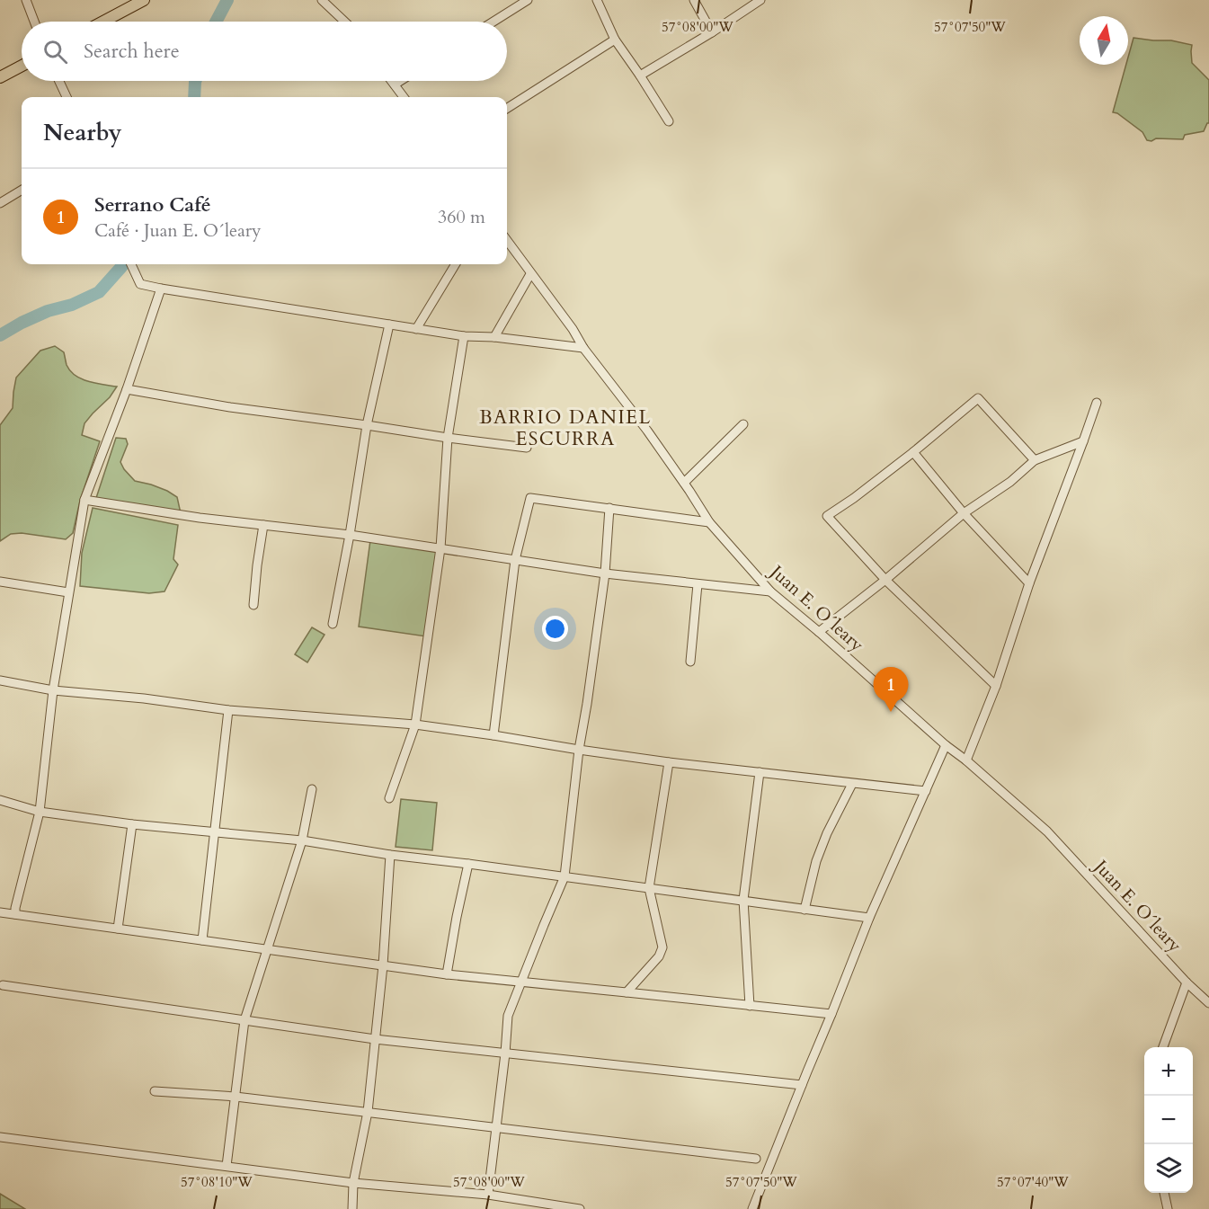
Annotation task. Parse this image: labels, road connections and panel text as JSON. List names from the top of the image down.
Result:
{
  "streets": {
    "street": ["Juan E. O´leary"]
  },
  "districts": ["BARRIO DANIEL ESCURRA"],
  "north": "top",
  "page": {
    "search": "Search here",
    "heading": "Nearby",
    "list": [
      {
        "mark": "1",
        "name": "Serrano Café",
        "note": "Café · Juan E. O´leary",
        "value": "360 m"
      }
    ],
    "pins": "1",
    "map_buttons": ["+", "−"]
  },
  "coordinates": [
    "57°08'00\"W",
    "57°07'50\"W",
    "57°08'10\"W",
    "57°07'40\"W"
  ]
}
